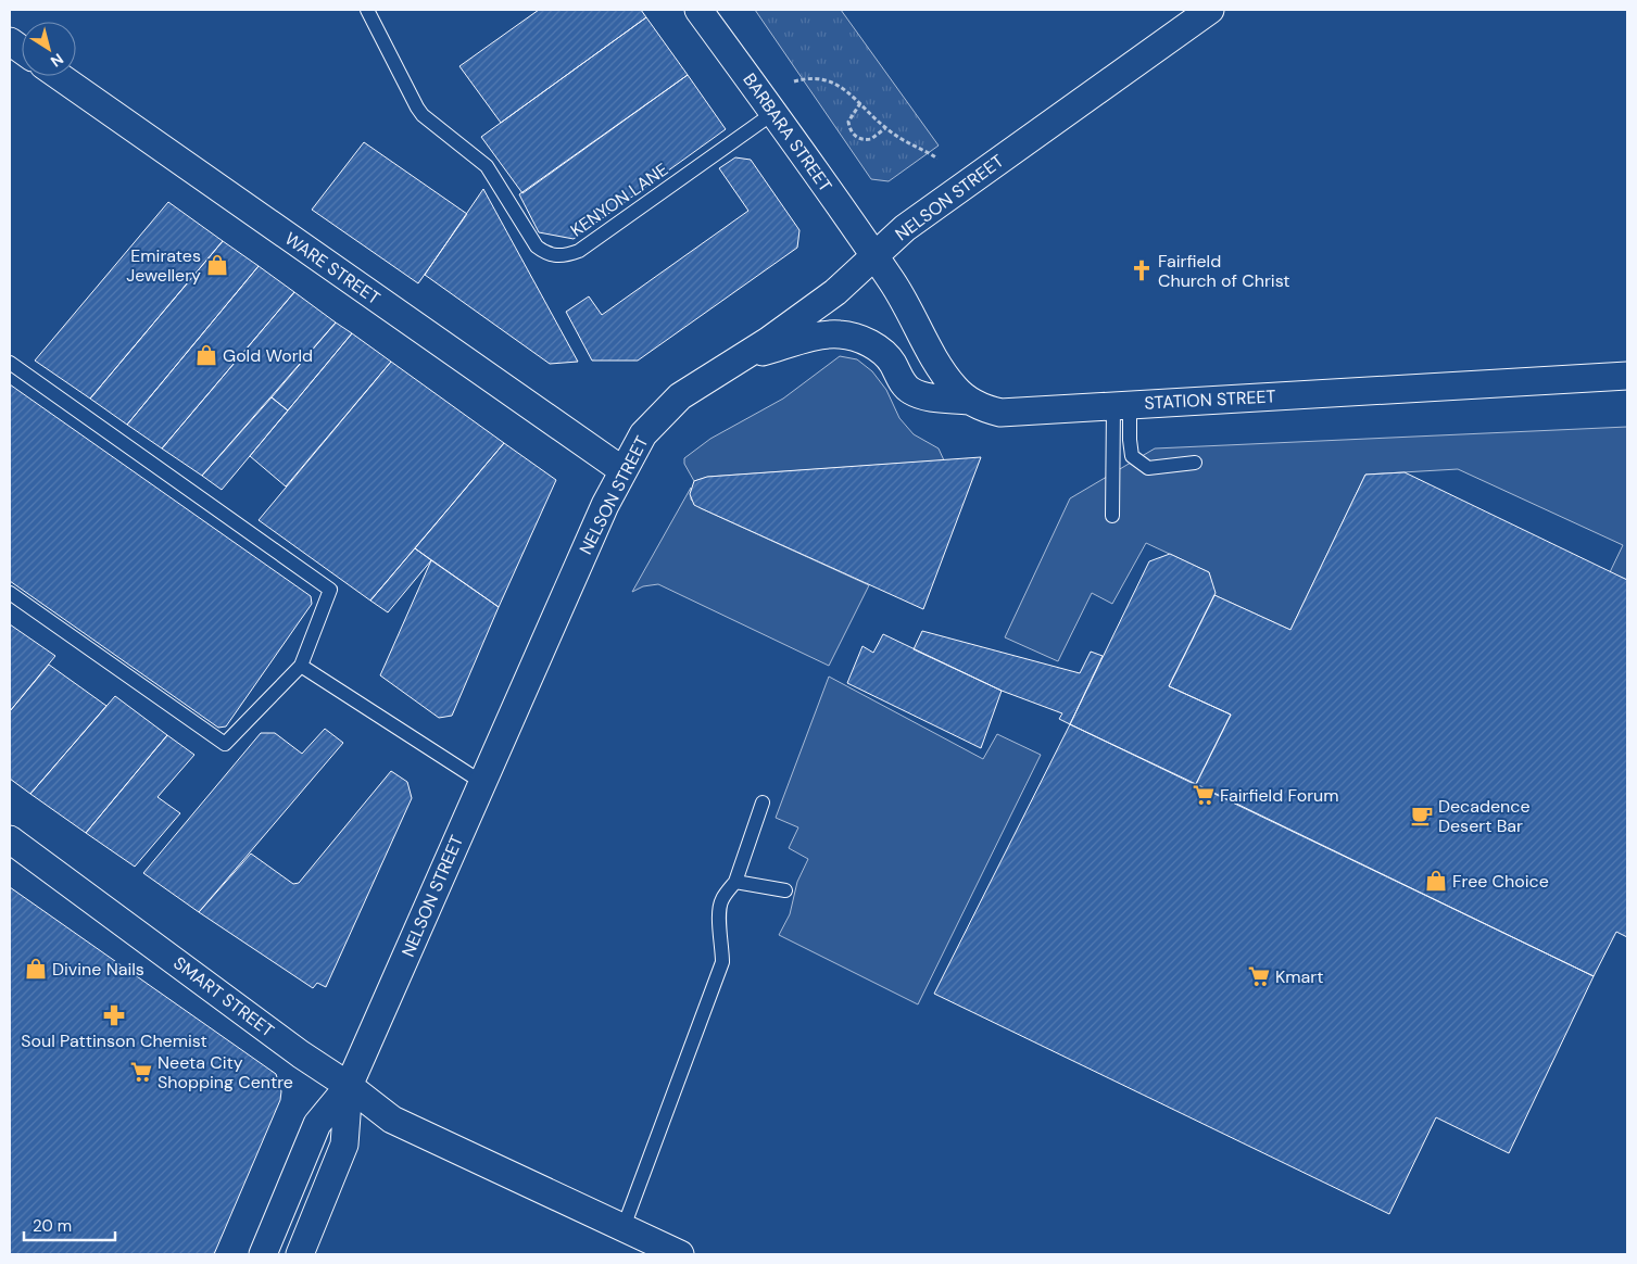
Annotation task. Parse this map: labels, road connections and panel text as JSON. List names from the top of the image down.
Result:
{
  "streets": {
    "street": [
      "BARBARA STREET",
      "NELSON STREET",
      "WARE STREET",
      "STATION STREET",
      "SMART STREET"
    ],
    "lane": ["KENYON LANE"]
  },
  "crossings": [
    ["BARBARA STREET", "NELSON STREET"],
    ["BARBARA STREET", "KENYON LANE"],
    ["BARBARA STREET", "STATION STREET"],
    ["NELSON STREET", "WARE STREET"],
    ["NELSON STREET", "STATION STREET"],
    ["NELSON STREET", "SMART STREET"]
  ],
  "places": {
    "shop": [
      "Emirates Jewellery",
      "Gold World",
      "Free Choice",
      "Divine Nails"
    ],
    "church": ["Fairfield Church of Christ"],
    "supermarket": ["Fairfield Forum", "Kmart", "Neeta City Shopping Centre"],
    "cafe": ["Decadence Desert Bar"],
    "pharmacy": ["Soul Pattinson Chemist"]
  },
  "scale_bar": "20 m",
  "north": "bottom right"
}
